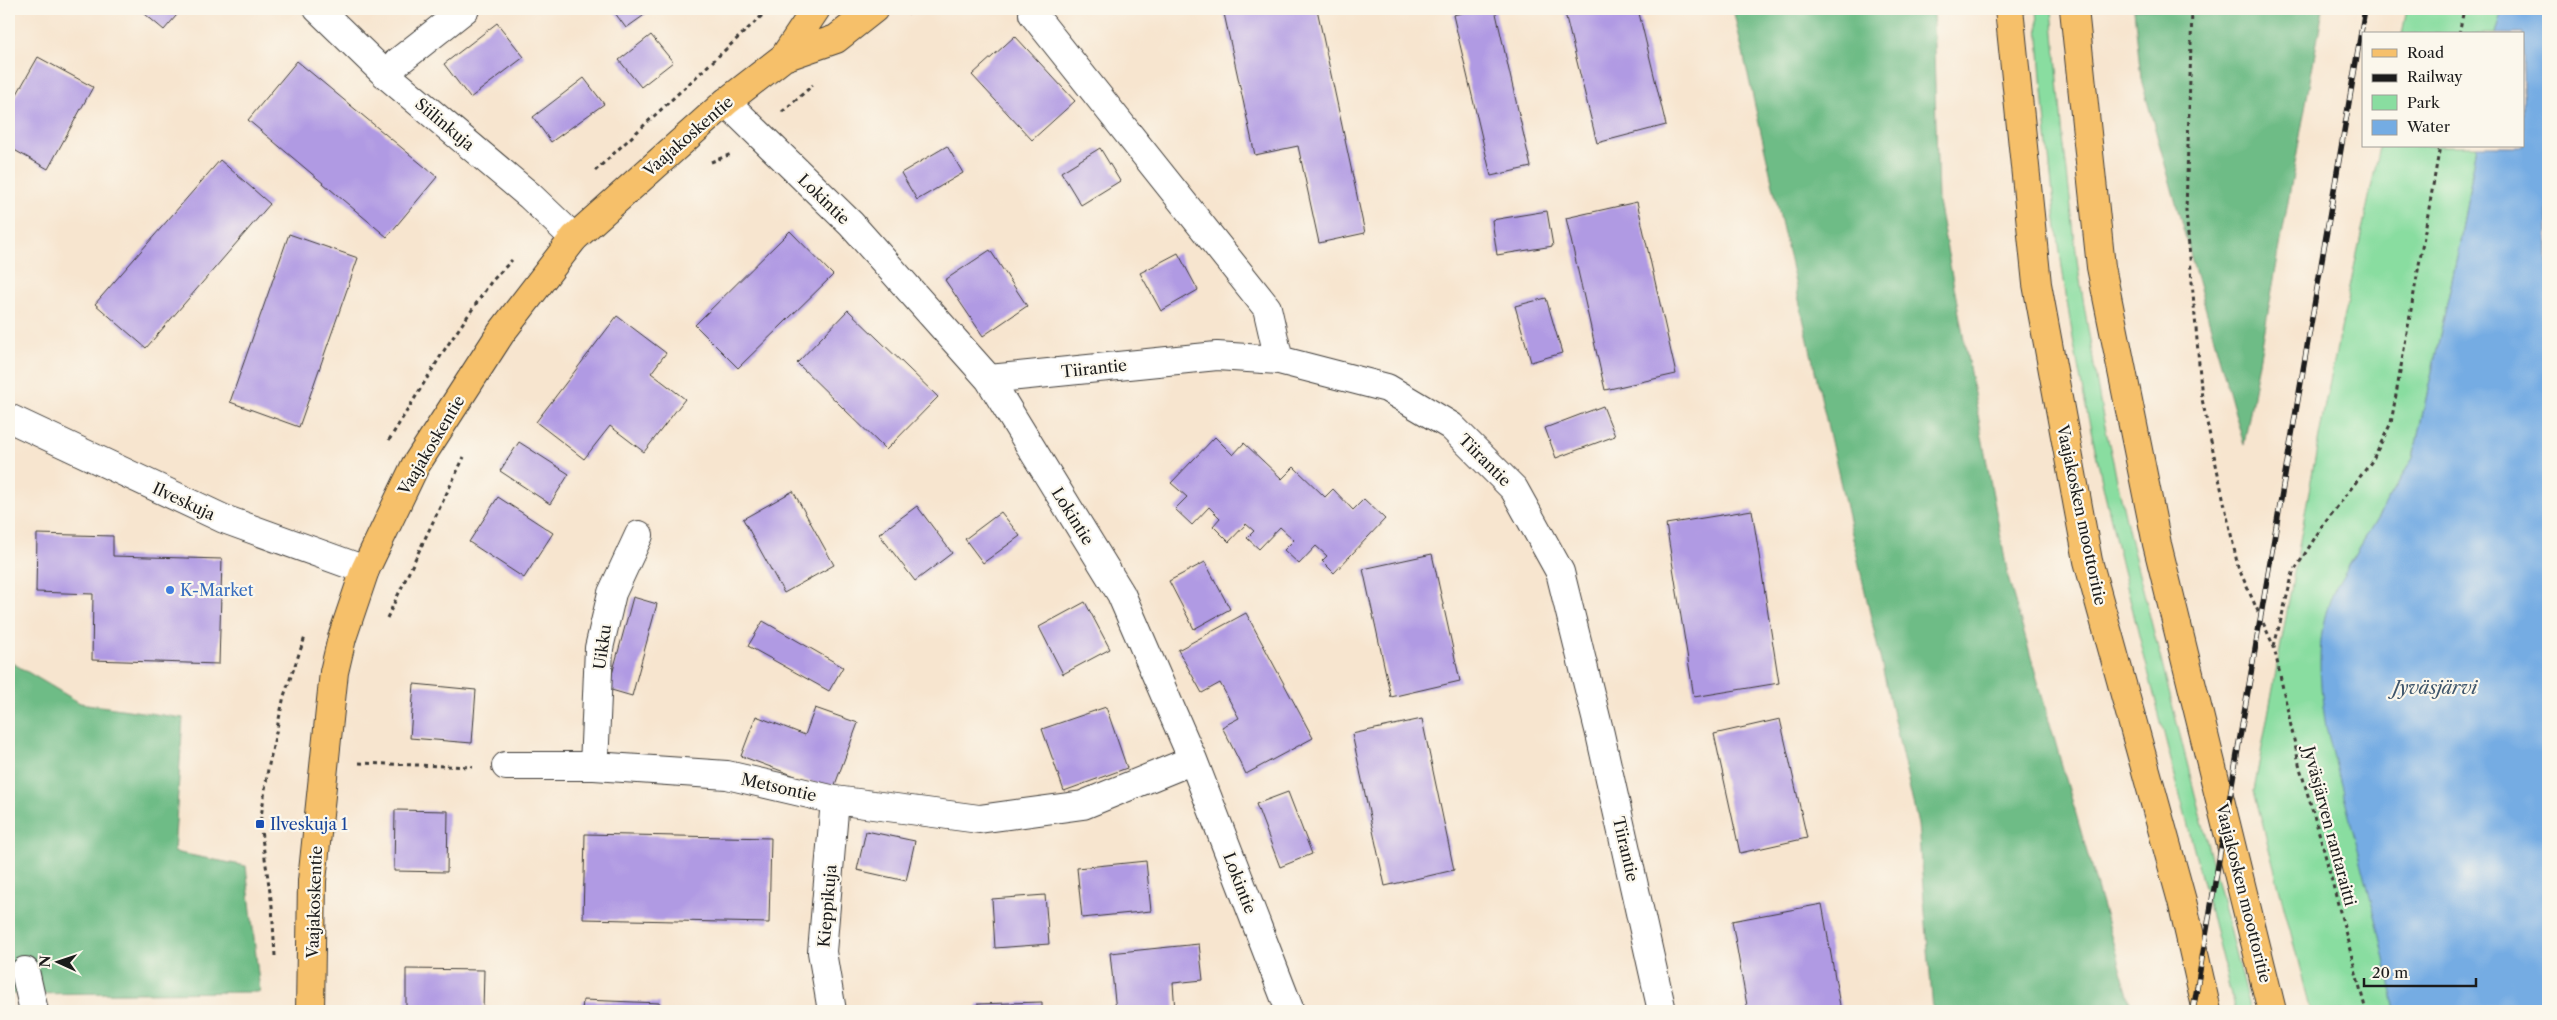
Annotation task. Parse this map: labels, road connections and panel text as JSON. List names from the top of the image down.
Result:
{
  "streets": {
    "main road": ["Vaajakoskentie", "Vaajakosken moottoritie"],
    "street": [
      "Siilinkuja",
      "Lokintie",
      "Tiirantie",
      "Ilveskuja",
      "Uikku",
      "Metsontie",
      "Kieppikuja"
    ],
    "path": ["Jyväsjärven rantaraitti"]
  },
  "crossings": [
    ["Siilinkuja", "Vaajakoskentie"],
    ["Vaajakoskentie", "Lokintie"],
    ["Vaajakoskentie", "Ilveskuja"],
    ["Lokintie", "Tiirantie"],
    ["Lokintie", "Metsontie"],
    ["Uikku", "Metsontie"],
    ["Metsontie", "Kieppikuja"]
  ],
  "water": ["Jyväsjärvi"],
  "places": {
    "other": ["K-Market"],
    "transit": ["Ilveskuja 1"]
  },
  "legend": [
    "Road",
    "Railway",
    "Park",
    "Water"
  ],
  "scale_bar": "20 m",
  "north": "left"
}
